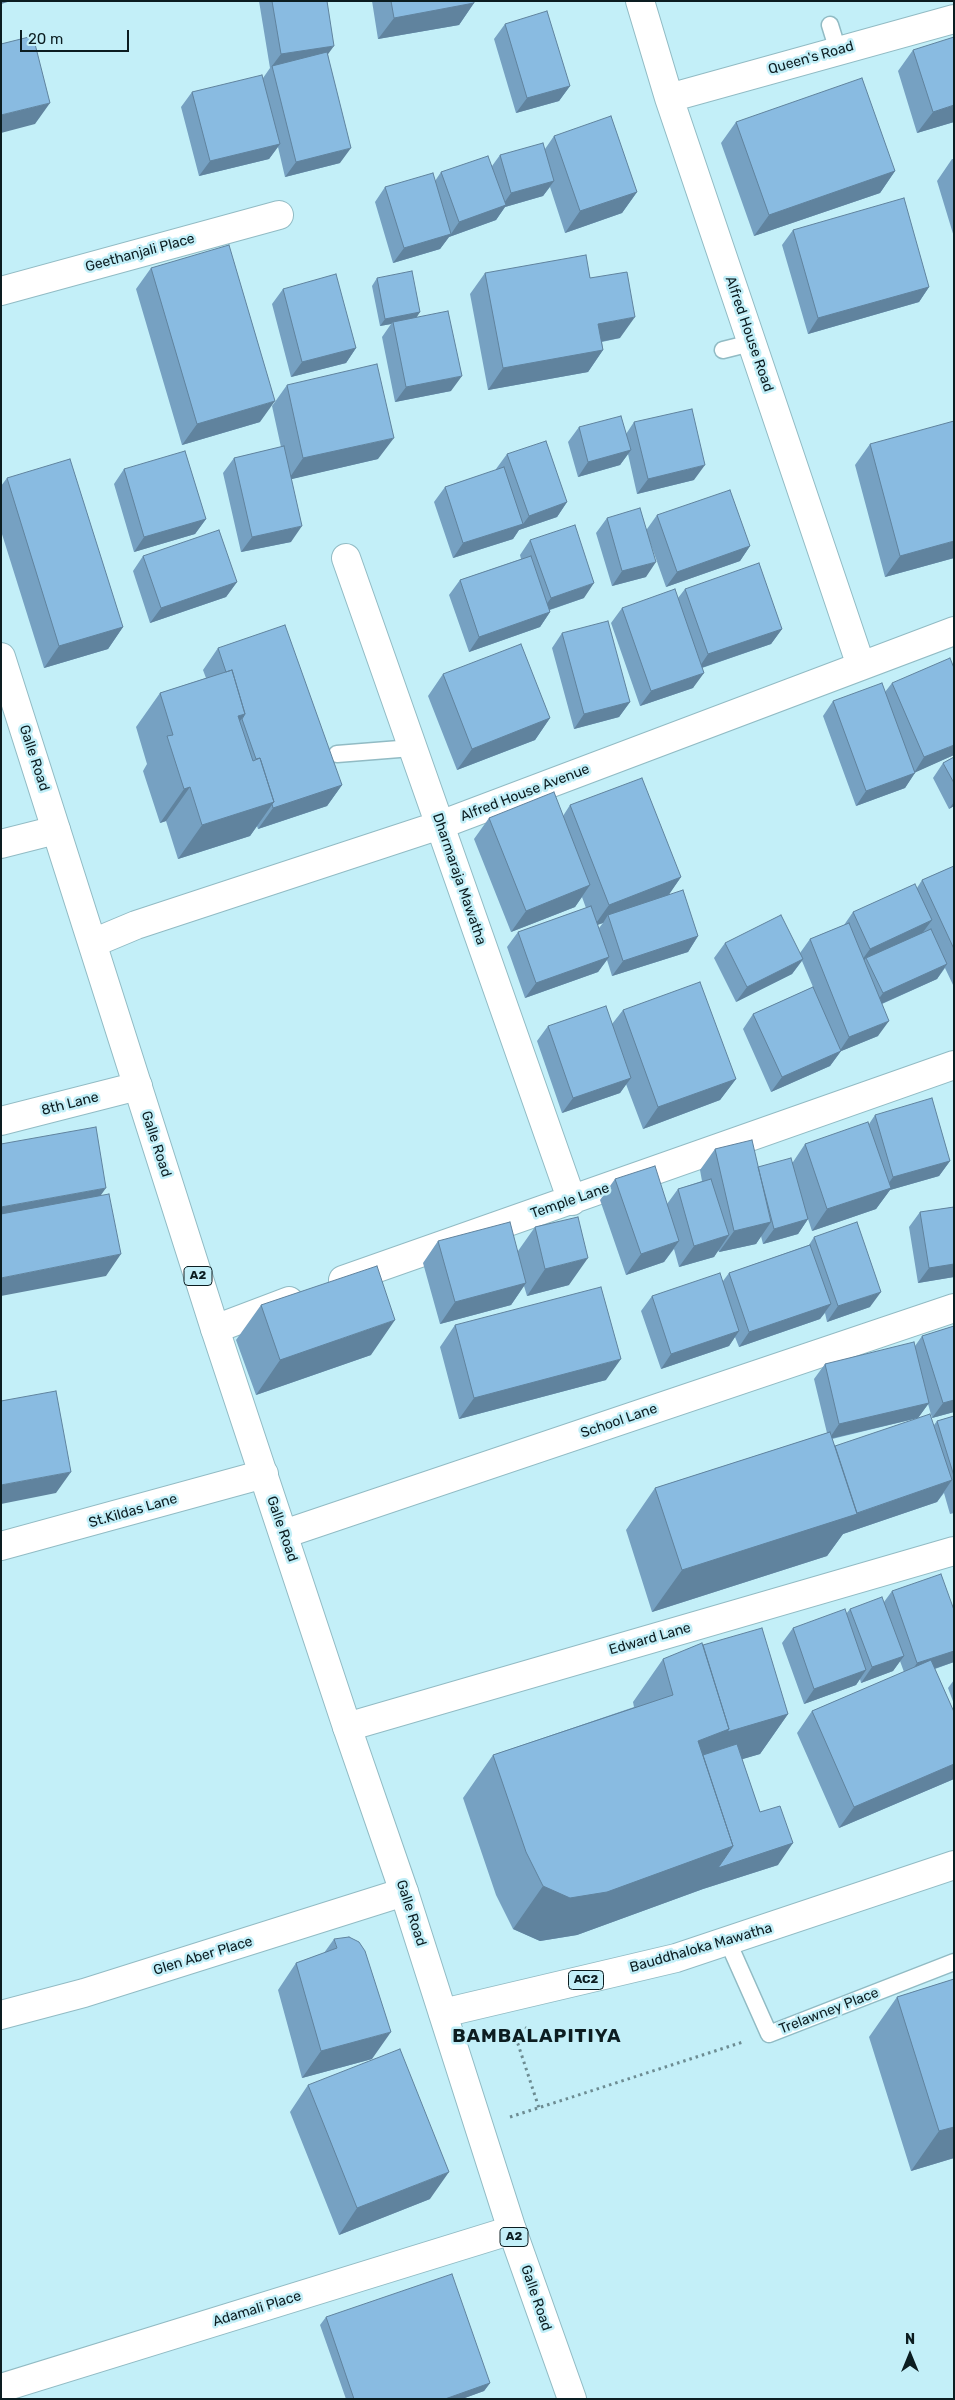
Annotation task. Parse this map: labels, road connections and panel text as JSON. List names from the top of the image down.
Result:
{
  "streets": {
    "main road": [
      "Queen's Road",
      "Geethanjali Place",
      "Alfred House Road",
      "Galle Road",
      "Alfred House Avenue",
      "Dharmaraja Mawatha",
      "8th Lane",
      "Temple Lane",
      "A2",
      "School Lane",
      "St.Kildas Lane",
      "Edward Lane",
      "Bauddhaloka Mawatha",
      "Glen Aber Place",
      "AC2",
      "Adamali Place"
    ],
    "lane": ["Trelawney Place"]
  },
  "crossings": [
    ["Queen's Road", "Alfred House Road"],
    ["Alfred House Road", "Alfred House Avenue"],
    ["Galle Road", "Alfred House Avenue"],
    ["Galle Road", "8th Lane"],
    ["Galle Road", "Temple Lane"],
    ["Galle Road", "School Lane"],
    ["Galle Road", "St.Kildas Lane"],
    ["Galle Road", "Edward Lane"],
    ["Galle Road", "Bauddhaloka Mawatha"],
    ["Galle Road", "Glen Aber Place"],
    ["Galle Road", "Adamali Place"],
    ["Alfred House Avenue", "Dharmaraja Mawatha"],
    ["Dharmaraja Mawatha", "Temple Lane"],
    ["Bauddhaloka Mawatha", "Trelawney Place"]
  ],
  "districts": ["BAMBALAPITIYA"],
  "scale_bar": "20 m",
  "north": "top"
}
